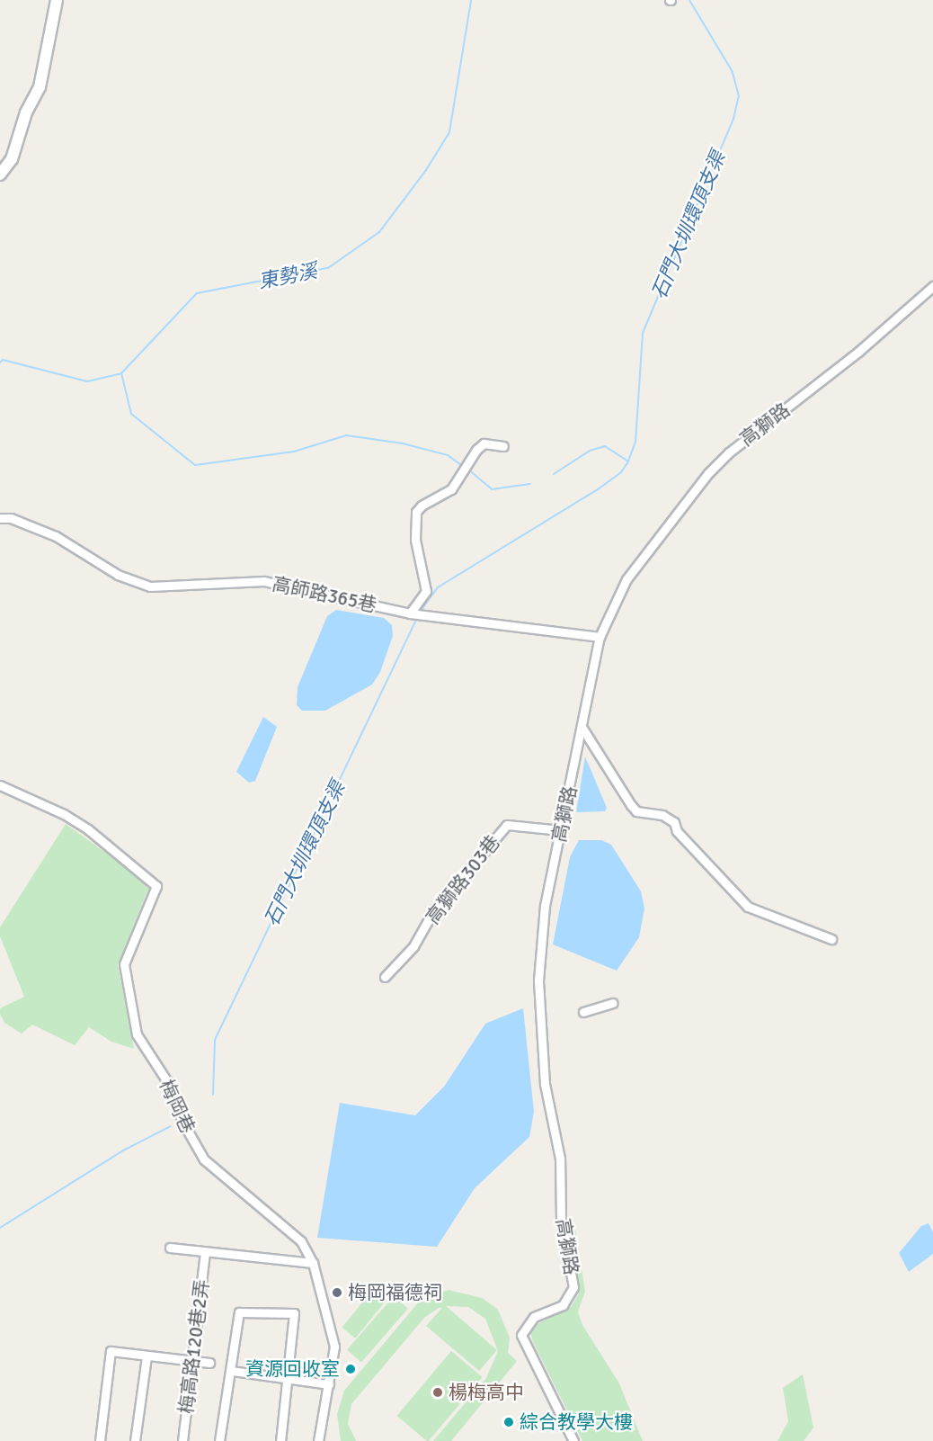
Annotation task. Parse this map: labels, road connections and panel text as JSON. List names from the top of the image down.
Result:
{
  "streets": {
    "street": [
      "高獅路",
      "高師路365巷",
      "高獅路303巷",
      "梅岡巷",
      "梅高路120巷2弄"
    ]
  },
  "crossings": [
    ["高獅路", "高師路365巷"],
    ["高獅路", "高獅路303巷"]
  ],
  "water": ["石門大圳環頂支渠", "東勢溪"],
  "places": [
    "梅岡福德祠",
    "資源回收室",
    "楊梅高中",
    "綜合教學大樓"
  ]
}
